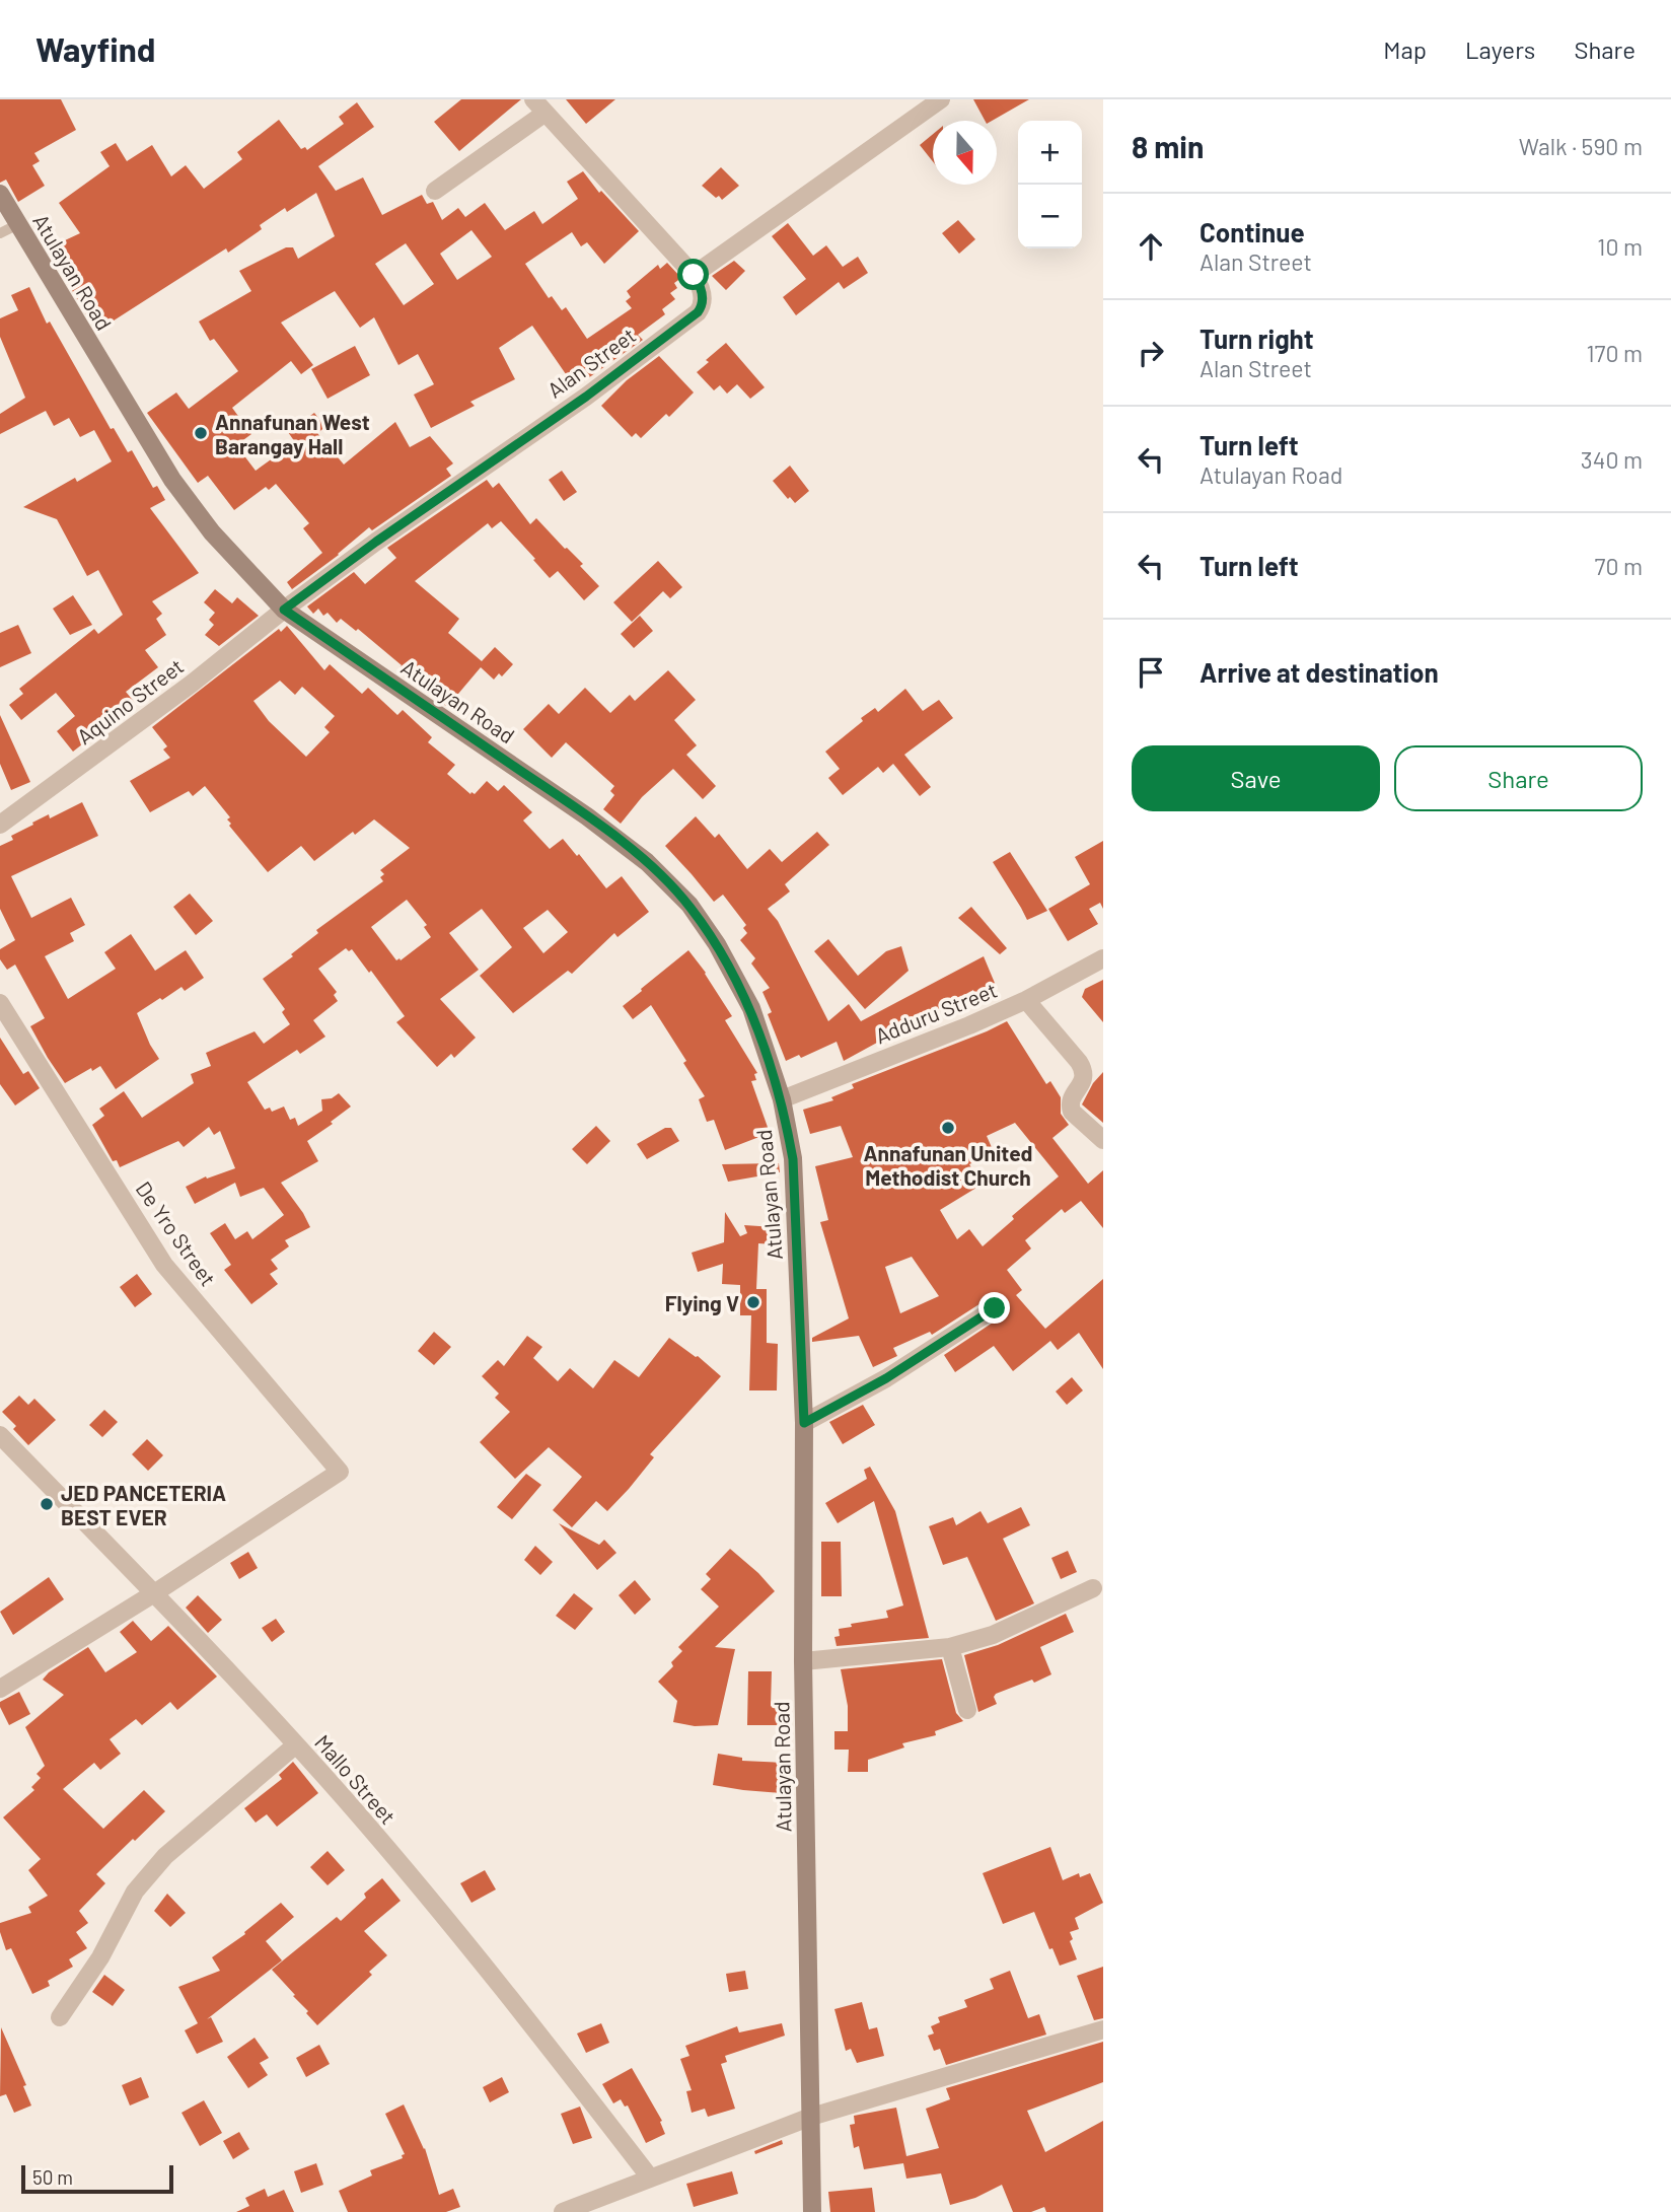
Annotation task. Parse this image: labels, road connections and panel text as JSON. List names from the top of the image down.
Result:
{
  "streets": {
    "main road": ["Atulayan Road"],
    "street": [
      "Alan Street",
      "Aquino Street",
      "Adduru Street",
      "De Yro Street",
      "Mallo Street"
    ]
  },
  "crossings": [
    ["Atulayan Road", "Alan Street"],
    ["Atulayan Road", "Aquino Street"],
    ["Atulayan Road", "Adduru Street"],
    ["Alan Street", "Aquino Street"],
    ["De Yro Street", "Mallo Street"]
  ],
  "places": [
    "Annafunan West Barangay Hall",
    "Annafunan United Methodist Church",
    "Flying V",
    "JED PANCETERIA BEST EVER"
  ],
  "scale_bar": "50 m",
  "north": "bottom",
  "page": {
    "header": "Wayfind",
    "nav": ["Map", "Layers", "Share"],
    "heading": ["8 min", "Walk · 590 m"],
    "map_buttons": ["+", "−"],
    "list": [
      ["Continue", "Alan Street", "10 m"],
      ["Turn right", "Alan Street", "170 m"],
      ["Turn left", "Atulayan Road", "340 m"],
      ["Turn left", "70 m"],
      "Arrive at destination"
    ],
    "buttons": ["Save", "Share"],
    "scale": "50 m"
  }
}
